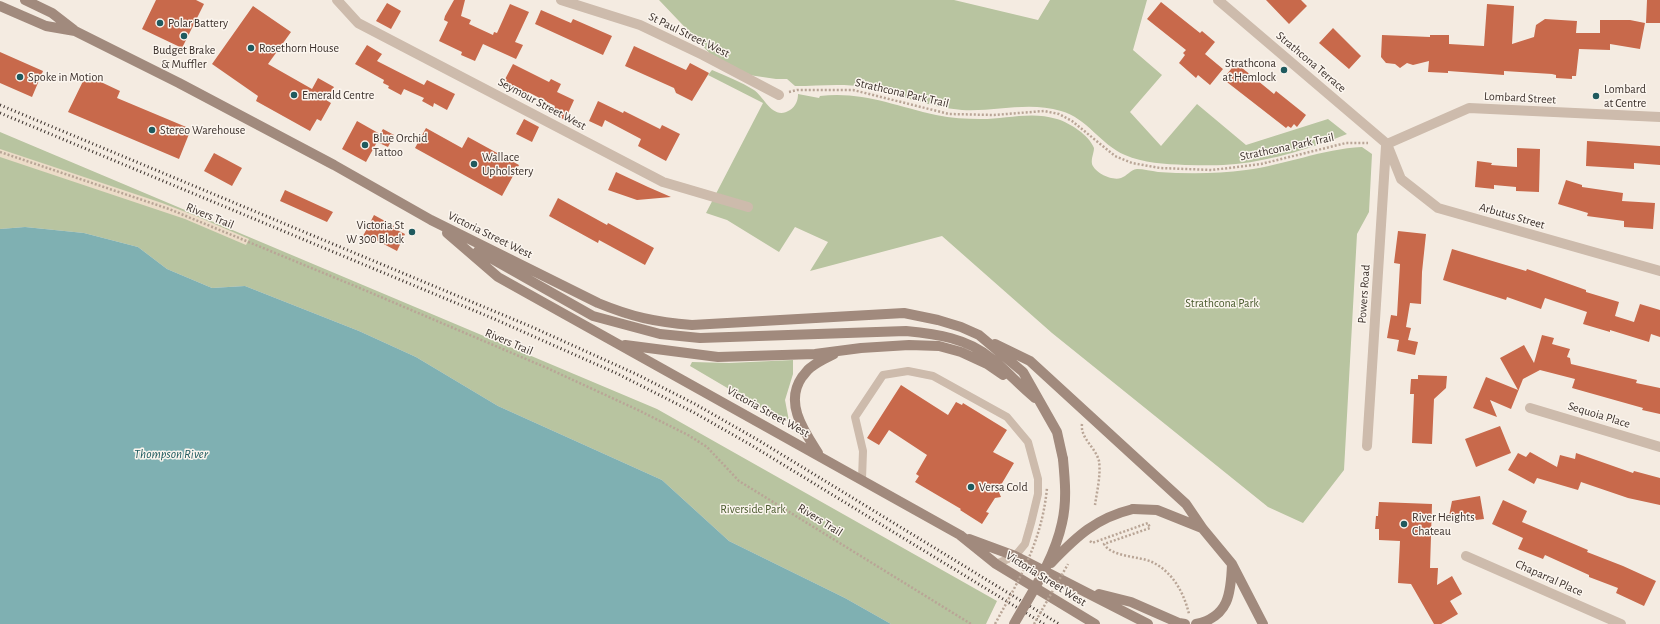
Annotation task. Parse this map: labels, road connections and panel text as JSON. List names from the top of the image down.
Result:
{
  "streets": {
    "main road": ["Victoria Street West"],
    "street": [
      "St Paul Street West",
      "Strathcona Terrace",
      "Lombard Street",
      "Seymour Street West",
      "Arbutus Street",
      "Powers Road",
      "Sequoia Place",
      "Chaparral Place"
    ],
    "path": ["Strathcona Park Trail", "Rivers Trail"]
  },
  "crossings": [
    ["St Paul Street West", "Strathcona Park Trail"],
    ["Strathcona Terrace", "Strathcona Park Trail"],
    ["Strathcona Terrace", "Lombard Street"],
    ["Strathcona Terrace", "Arbutus Street"],
    ["Strathcona Terrace", "Powers Road"],
    ["Strathcona Park Trail", "Lombard Street"],
    ["Strathcona Park Trail", "Arbutus Street"],
    ["Strathcona Park Trail", "Powers Road"],
    ["Lombard Street", "Arbutus Street"],
    ["Lombard Street", "Powers Road"],
    ["Arbutus Street", "Powers Road"]
  ],
  "water": ["Thompson River"],
  "parks": ["Strathcona Park", "Riverside Park"],
  "places": [
    "Polar Battery",
    "Budget Brake & Muffler",
    "Rosethorn House",
    "Strathcona at Hemlock",
    "Spoke in Motion",
    "Emerald Centre",
    "Lombard at Centre",
    "Stereo Warehouse",
    "Blue Orchid Tattoo",
    "Wallace Upholstery",
    "Victoria St W 300 Block",
    "Versa Cold",
    "River Heights Chateau"
  ]
}
